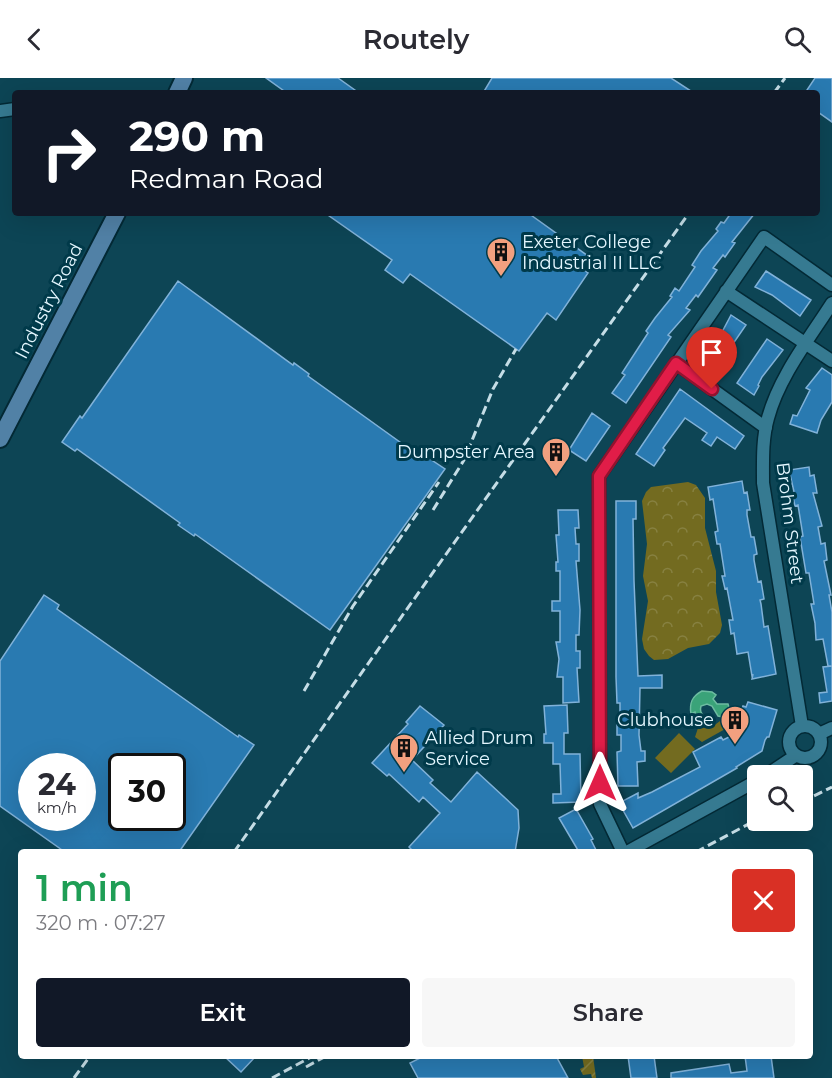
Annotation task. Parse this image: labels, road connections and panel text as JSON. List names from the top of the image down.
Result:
{
  "streets": {
    "main road": ["Industry Road"],
    "street": ["Brohm Street"]
  },
  "places": {
    "building": [
      "Exeter College Industrial II LLC",
      "Dumpster Area",
      "Clubhouse",
      "Allied Drum Service"
    ]
  },
  "page": {
    "header": "Routely",
    "turn": ["290 m", "Redman Road"],
    "speed": "24 km/h",
    "limit": "30",
    "heading": ["1 min", "320 m · 07:27"],
    "buttons": ["Exit", "Share"]
  }
}
